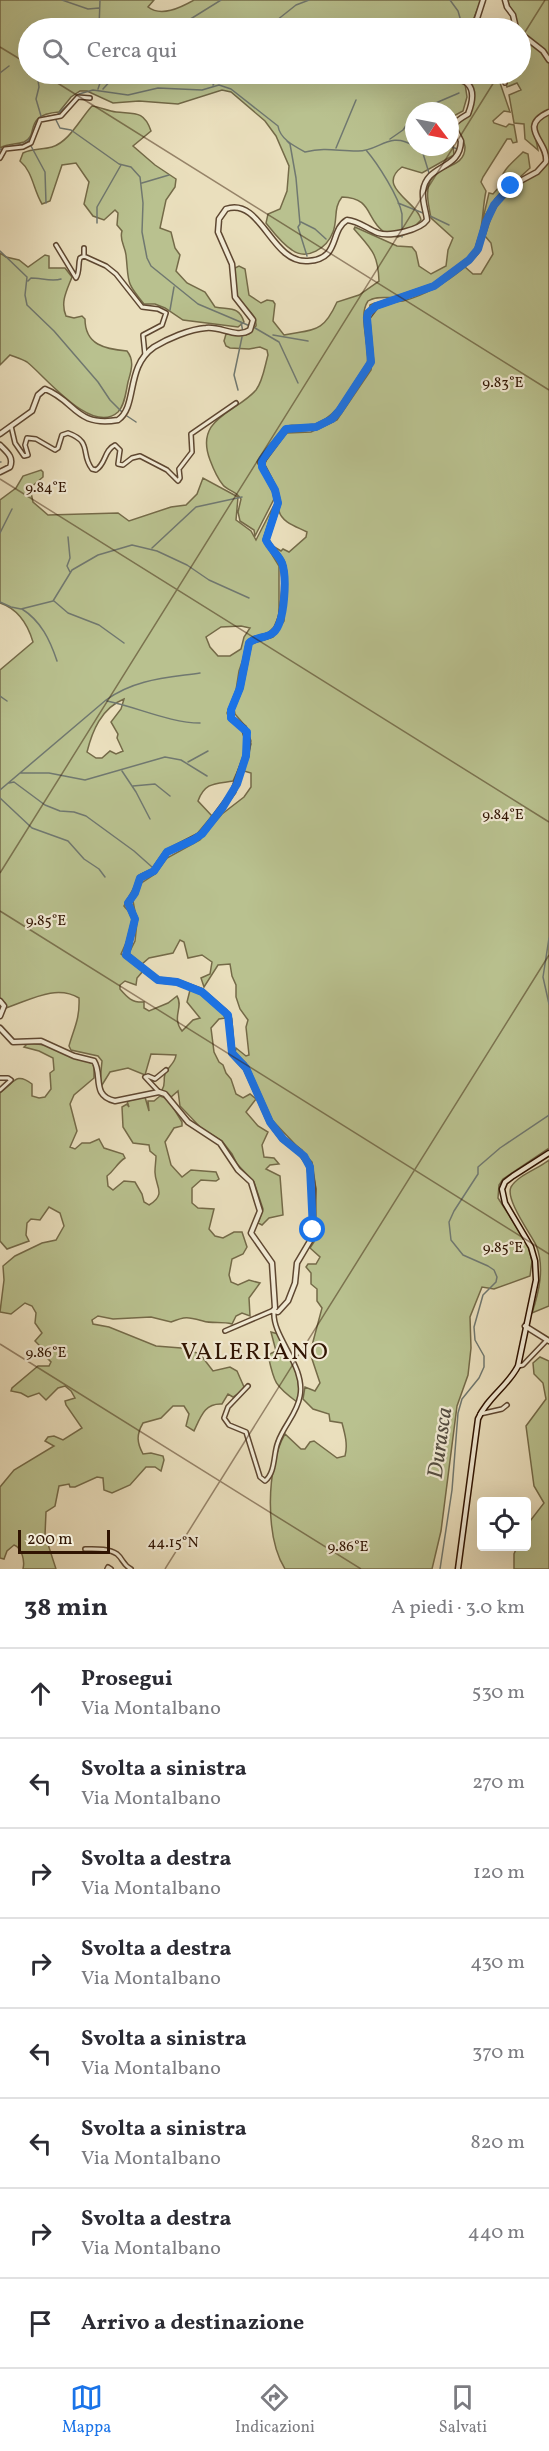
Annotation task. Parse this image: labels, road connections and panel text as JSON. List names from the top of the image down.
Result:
{
  "districts": ["VALERIANO"],
  "water": ["Durasca"],
  "scale_bar": "200 m",
  "north": "bottom right",
  "page": {
    "search": "Cerca qui",
    "scale": "200 m",
    "heading": ["38 min", "A piedi · 3.0 km"],
    "list": [
      ["Prosegui", "Via Montalbano", "530 m"],
      ["Svolta a sinistra", "Via Montalbano", "270 m"],
      ["Svolta a destra", "Via Montalbano", "120 m"],
      ["Svolta a destra", "Via Montalbano", "430 m"],
      ["Svolta a sinistra", "Via Montalbano", "370 m"],
      ["Svolta a sinistra", "Via Montalbano", "820 m"],
      ["Svolta a destra", "Via Montalbano", "440 m"],
      "Arrivo a destinazione"
    ],
    "nav": ["Mappa", "Indicazioni", "Salvati"]
  },
  "coordinates": [
    "9.83°E",
    "9.84°E",
    "9.85°E",
    "9.86°E",
    "44.15°N"
  ]
}
